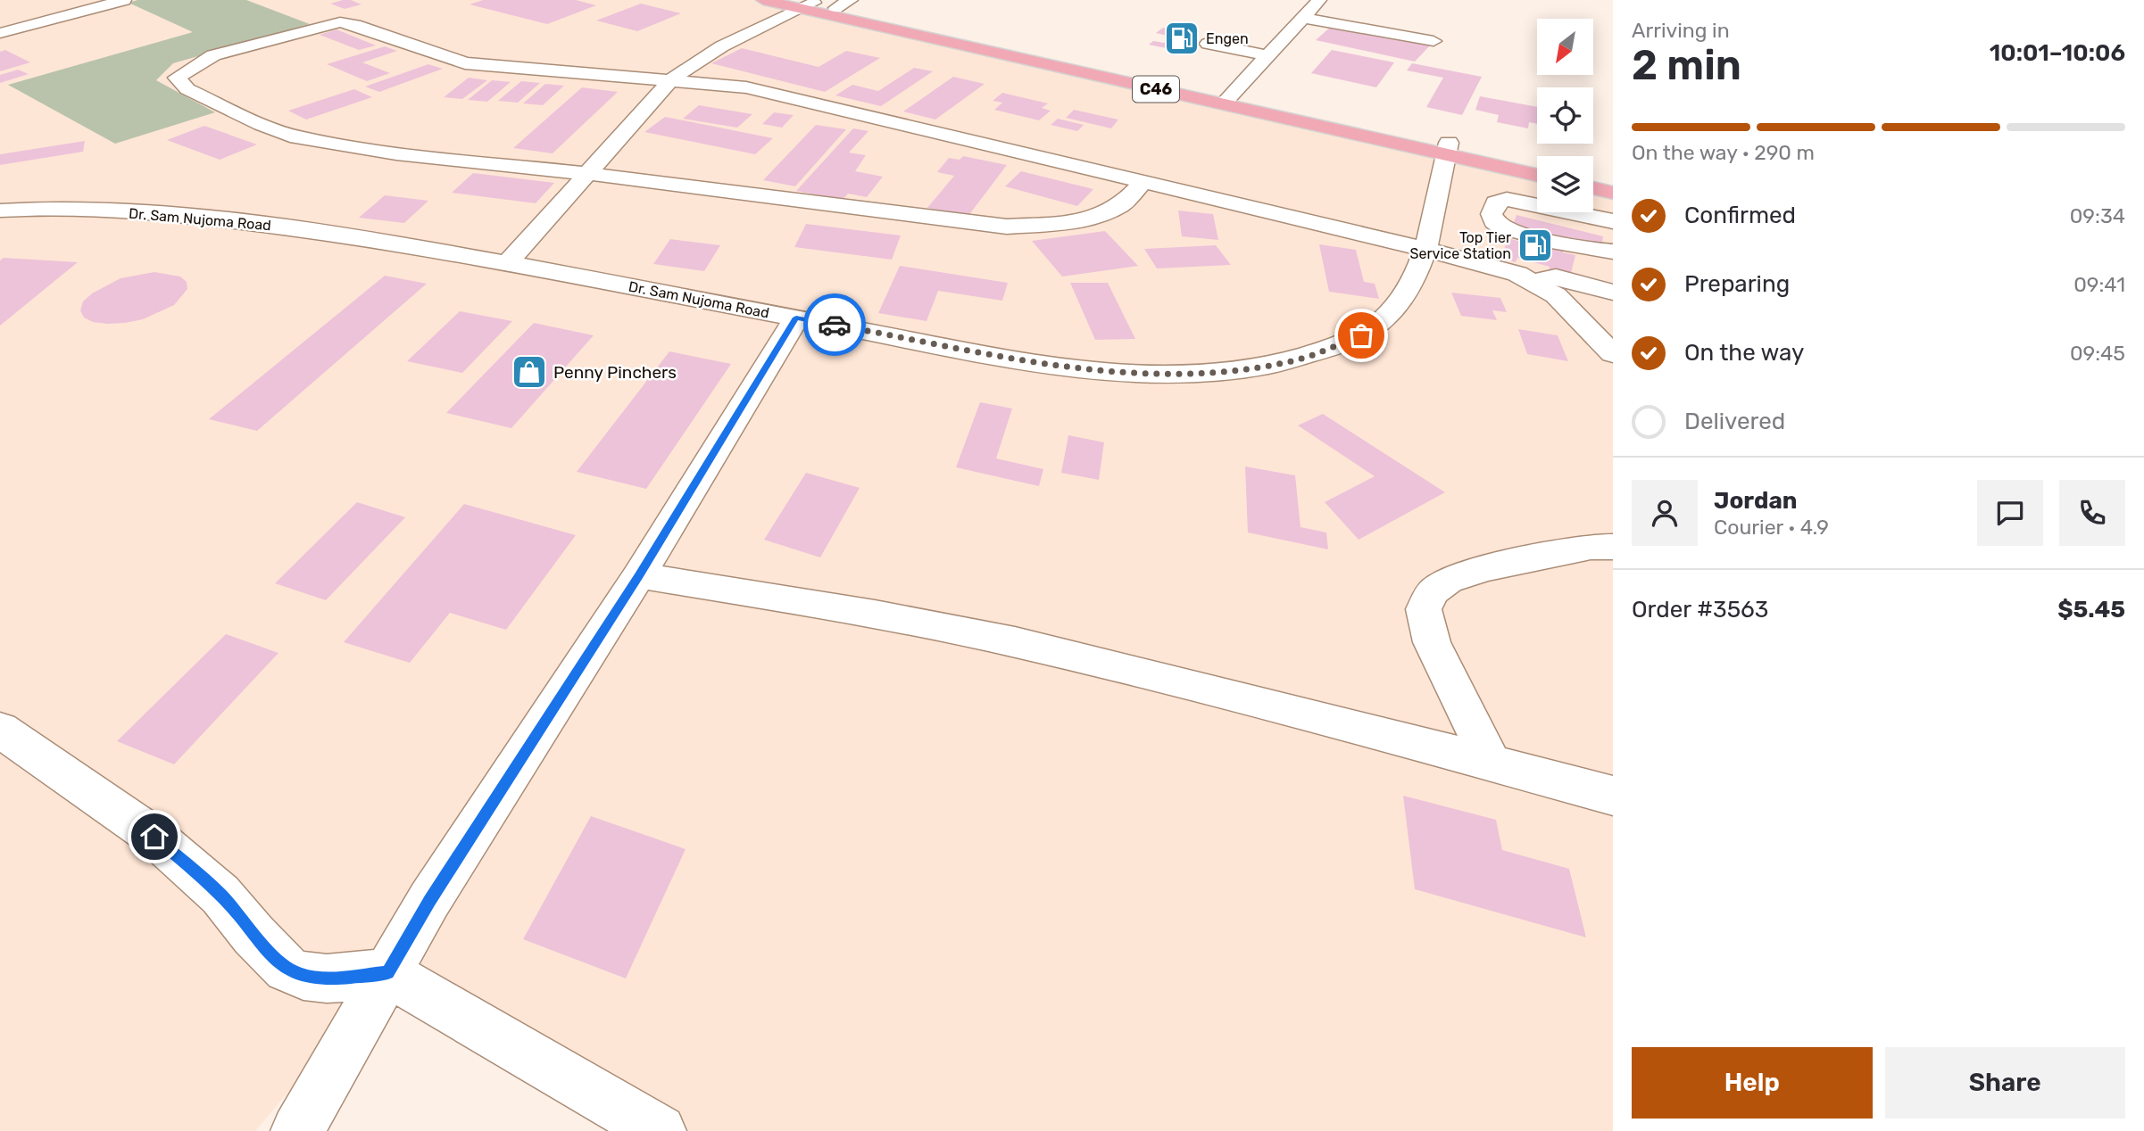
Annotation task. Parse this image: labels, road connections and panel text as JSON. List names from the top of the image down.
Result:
{
  "streets": {
    "main road": ["C46"],
    "street": ["Dr. Sam Nujoma Road"]
  },
  "crossings": [
    ["C46", "Dr. Sam Nujoma Road"]
  ],
  "places": {
    "fuel station": ["Engen", "Top Tier Service Station"],
    "shop": ["Penny Pinchers"]
  },
  "north": "bottom left",
  "page": {
    "heading": ["2 min", "Arriving in", "10:01–10:06"],
    "panel": [
      "Jordan",
      "Courier · 4.9",
      "Order #3563",
      "$5.45"
    ],
    "bar": "On the way · 290 m",
    "list": [
      ["Confirmed", "09:34"],
      ["Preparing", "09:41"],
      ["On the way", "09:45"],
      "Delivered"
    ],
    "buttons": ["Help", "Share"]
  }
}
